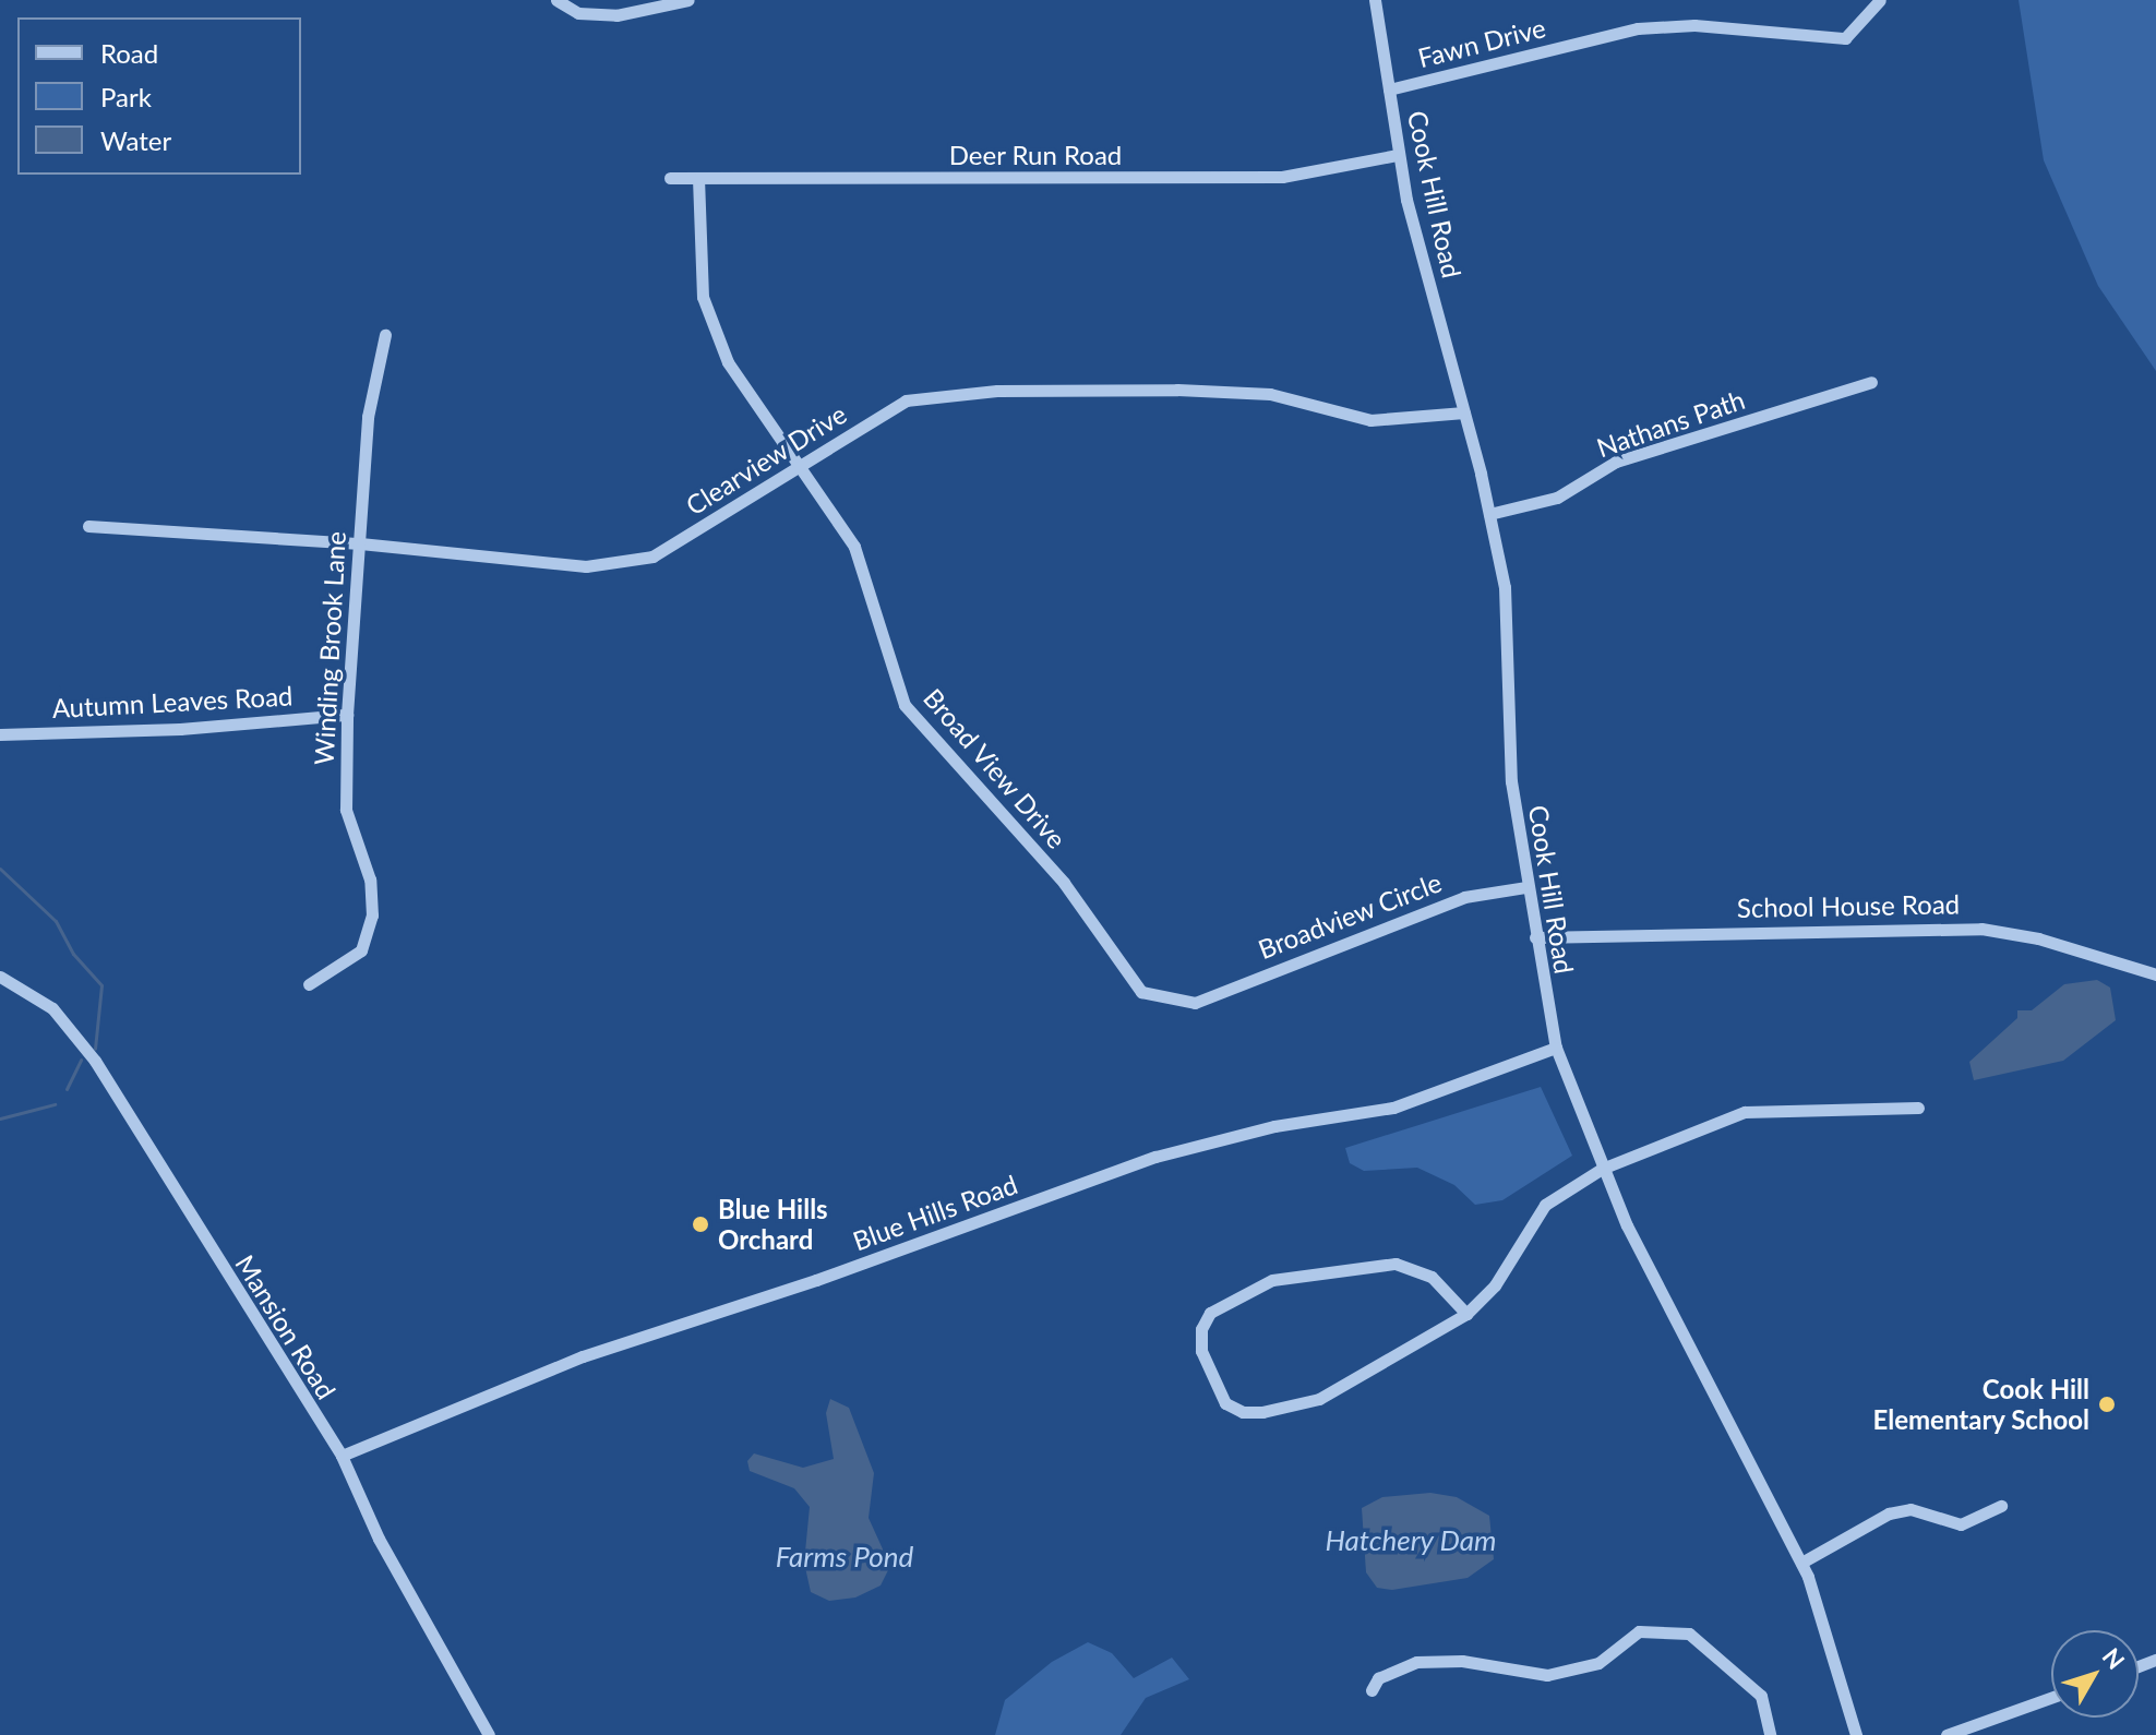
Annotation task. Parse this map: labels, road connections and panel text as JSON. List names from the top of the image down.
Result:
{
  "streets": {
    "street": [
      "Fawn Drive",
      "Deer Run Road",
      "Cook Hill Road",
      "Nathans Path",
      "Clearview Drive",
      "Winding Brook Lane",
      "Autumn Leaves Road",
      "Broad View Drive",
      "School House Road",
      "Broadview Circle",
      "Blue Hills Road",
      "Mansion Road"
    ]
  },
  "crossings": [
    ["Fawn Drive", "Cook Hill Road"],
    ["Deer Run Road", "Cook Hill Road"],
    ["Deer Run Road", "Broad View Drive"],
    ["Cook Hill Road", "Nathans Path"],
    ["Cook Hill Road", "Clearview Drive"],
    ["Cook Hill Road", "School House Road"],
    ["Cook Hill Road", "Broadview Circle"],
    ["Cook Hill Road", "Blue Hills Road"],
    ["Clearview Drive", "Winding Brook Lane"],
    ["Clearview Drive", "Broad View Drive"],
    ["Winding Brook Lane", "Autumn Leaves Road"],
    ["Broad View Drive", "Broadview Circle"],
    ["Blue Hills Road", "Mansion Road"]
  ],
  "water": ["Hatchery Dam", "Farms Pond"],
  "places": ["Blue Hills Orchard", "Cook Hill Elementary School"],
  "legend": ["Road", "Park", "Water"],
  "north": "top right"
}
